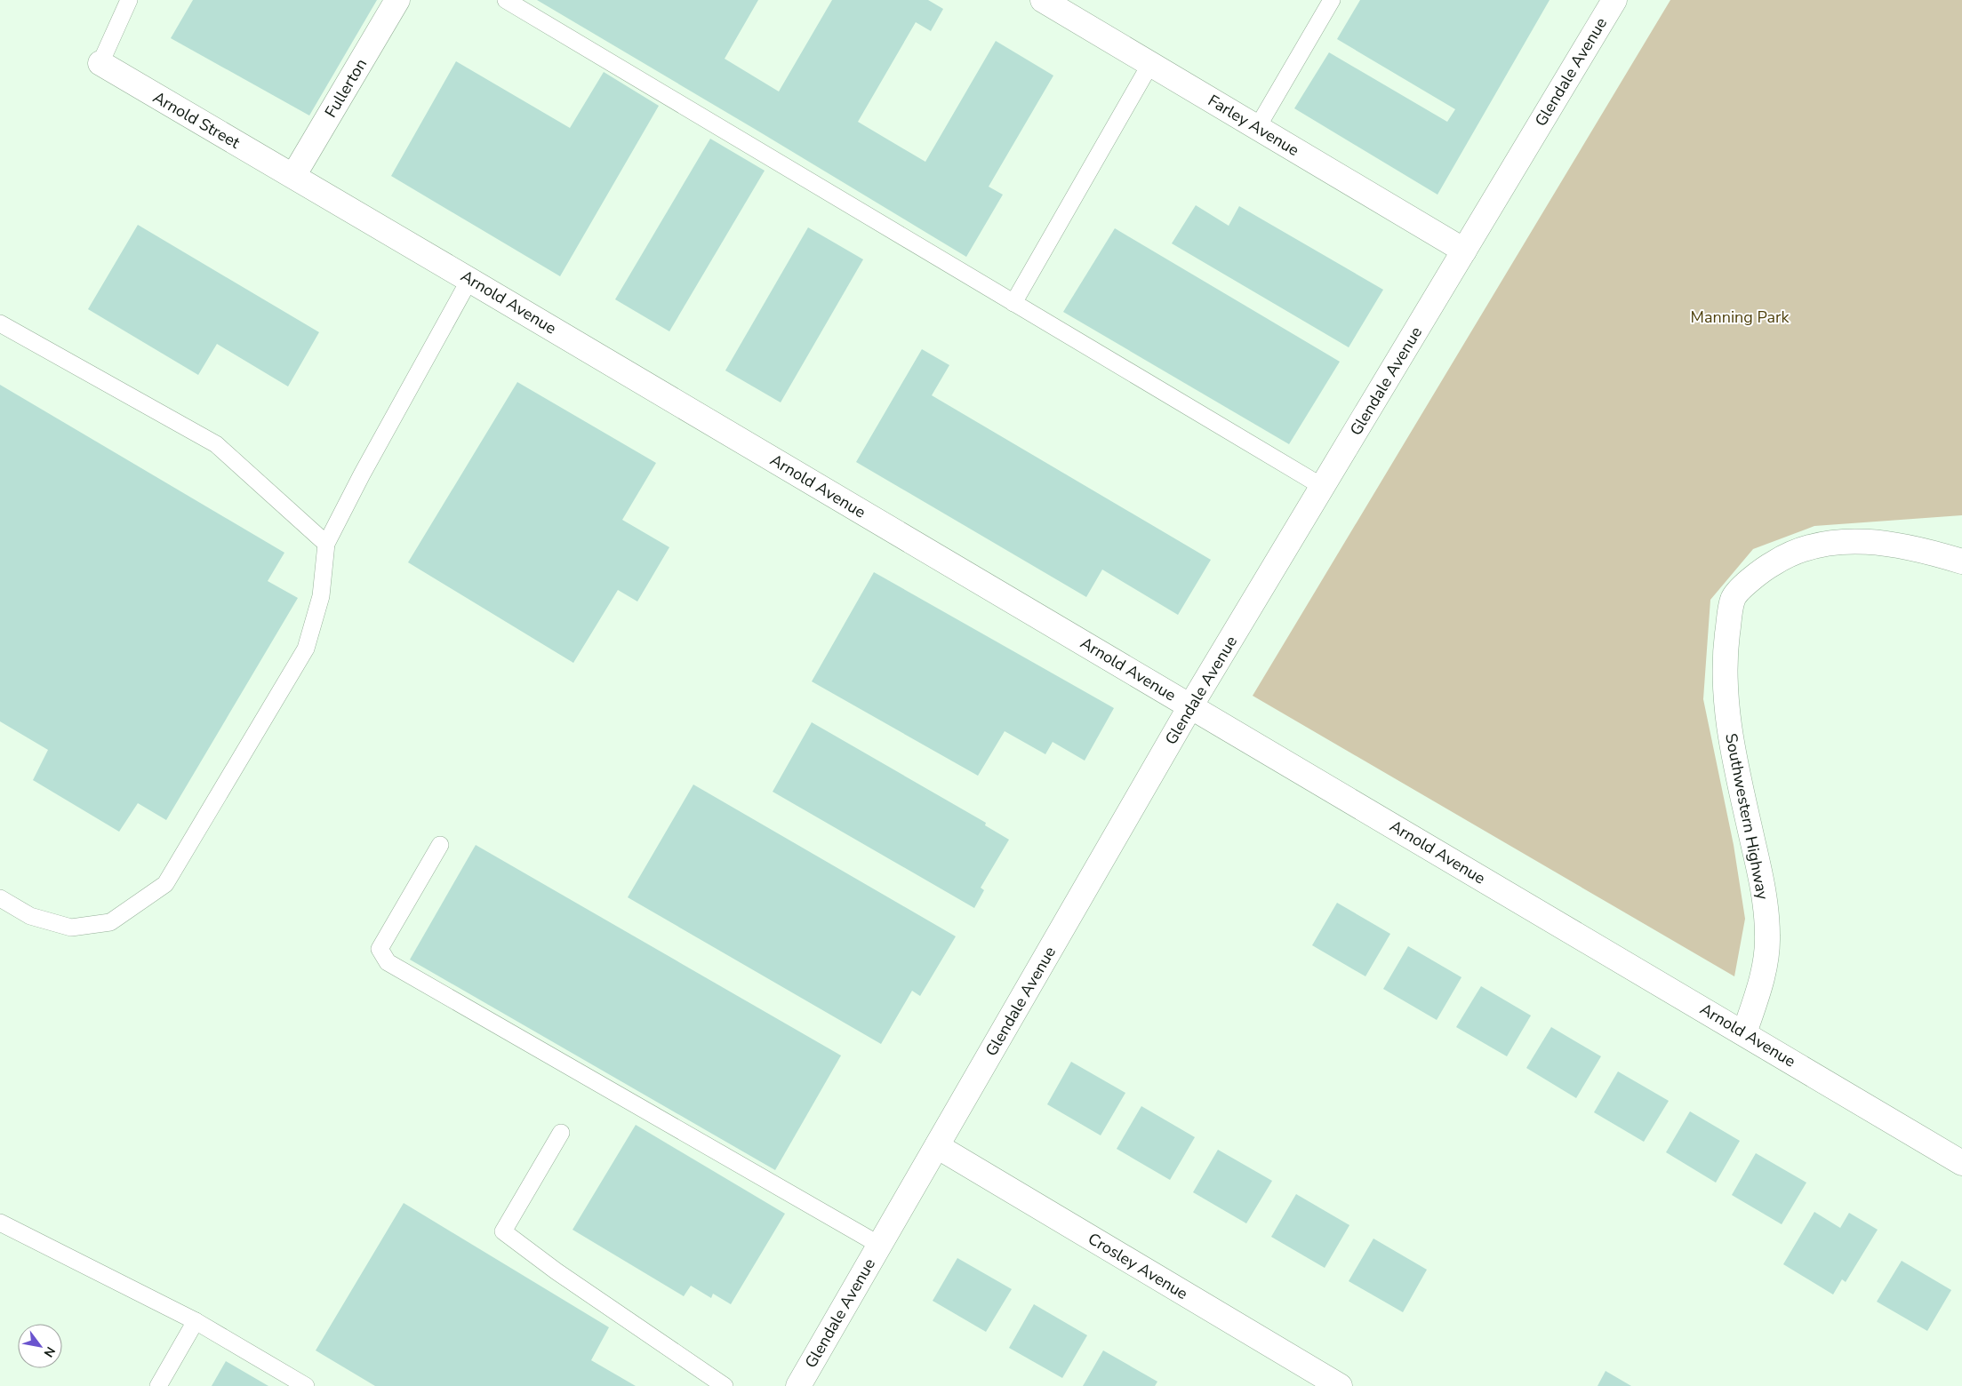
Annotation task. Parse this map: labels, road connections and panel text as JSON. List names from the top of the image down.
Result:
{
  "streets": {
    "street": [
      "Glendale Avenue",
      "Fullerton",
      "Arnold Street",
      "Farley Avenue",
      "Arnold Avenue",
      "Southwestern Highway",
      "Crosley Avenue"
    ]
  },
  "crossings": [
    ["Glendale Avenue", "Farley Avenue"],
    ["Glendale Avenue", "Arnold Avenue"],
    ["Glendale Avenue", "Crosley Avenue"],
    ["Fullerton", "Arnold Street"],
    ["Fullerton", "Arnold Avenue"],
    ["Arnold Street", "Arnold Avenue"],
    ["Arnold Avenue", "Southwestern Highway"]
  ],
  "parks": ["Manning Park"],
  "north": "bottom right"
}
